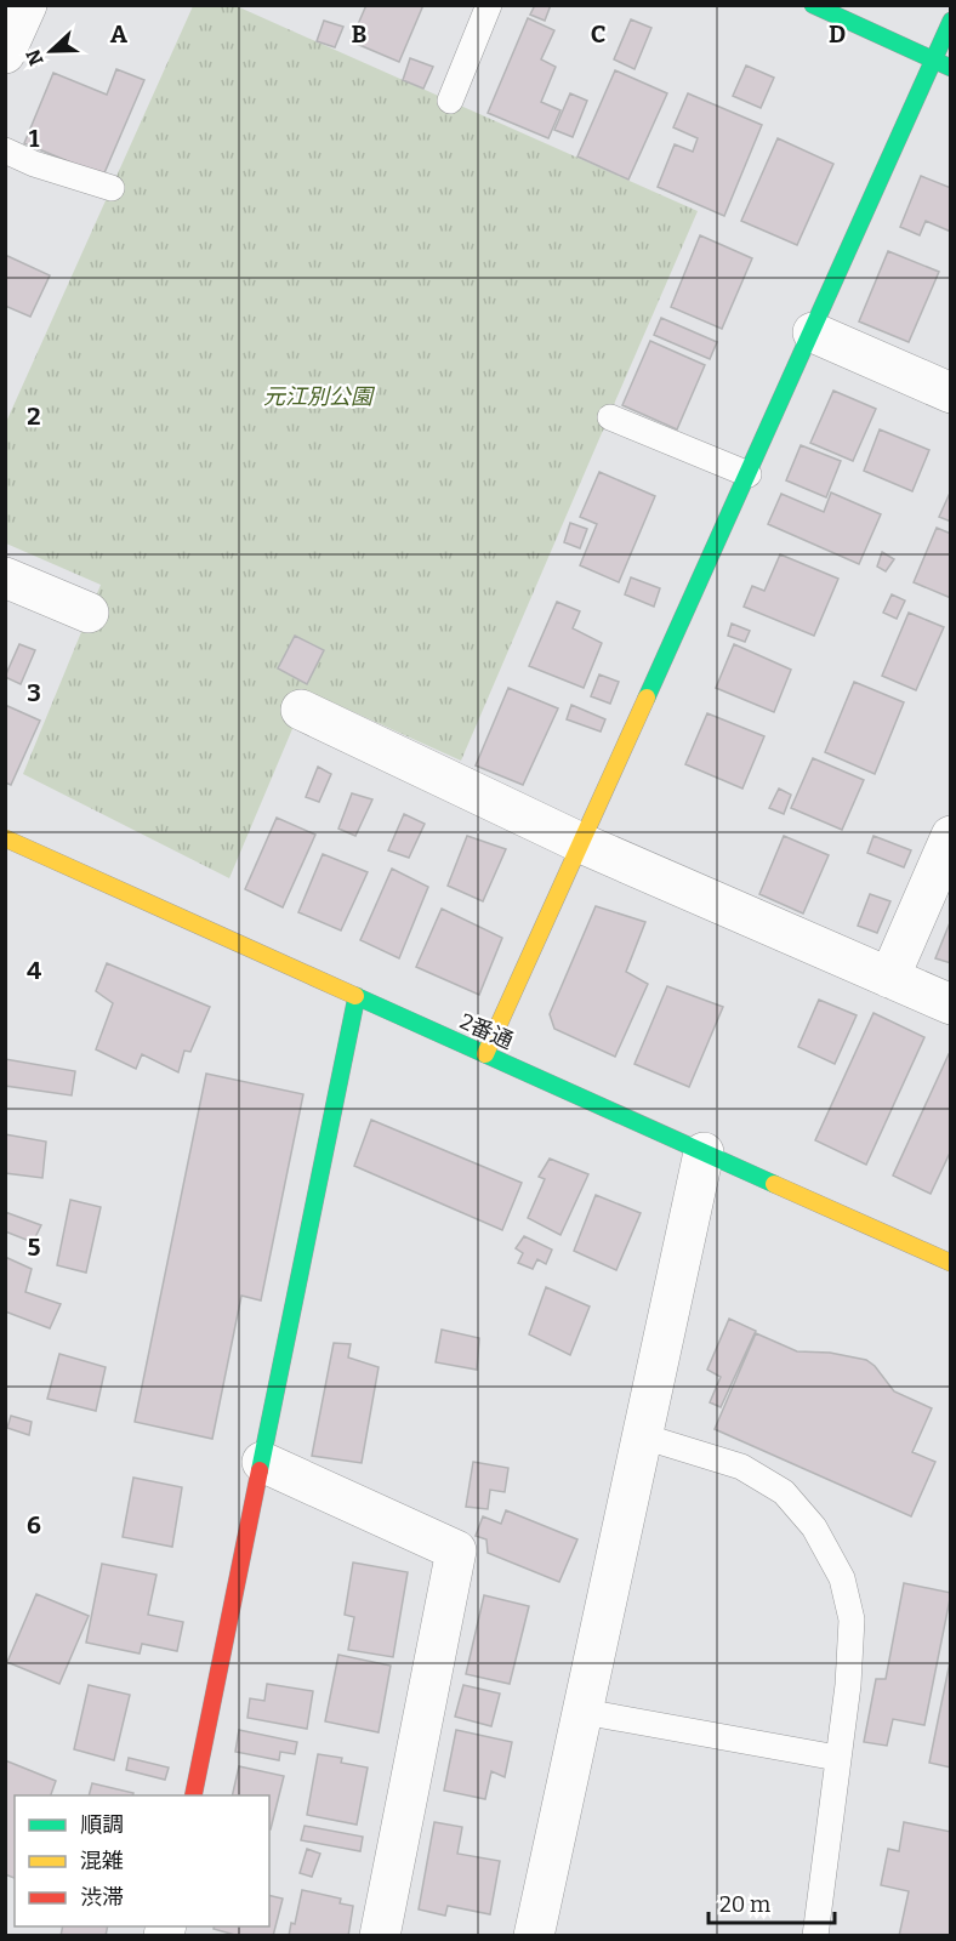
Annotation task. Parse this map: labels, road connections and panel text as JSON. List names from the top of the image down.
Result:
{
  "streets": {
    "street": ["2番通"]
  },
  "parks": ["元江別公園"],
  "legend": ["順調", "混雑", "渋滞"],
  "scale_bar": "20 m",
  "north": "left",
  "grid": {
    "columns": [
      "A",
      "B",
      "C",
      "D"
    ],
    "rows": [
      "1",
      "2",
      "3",
      "4",
      "5",
      "6"
    ]
  }
}
